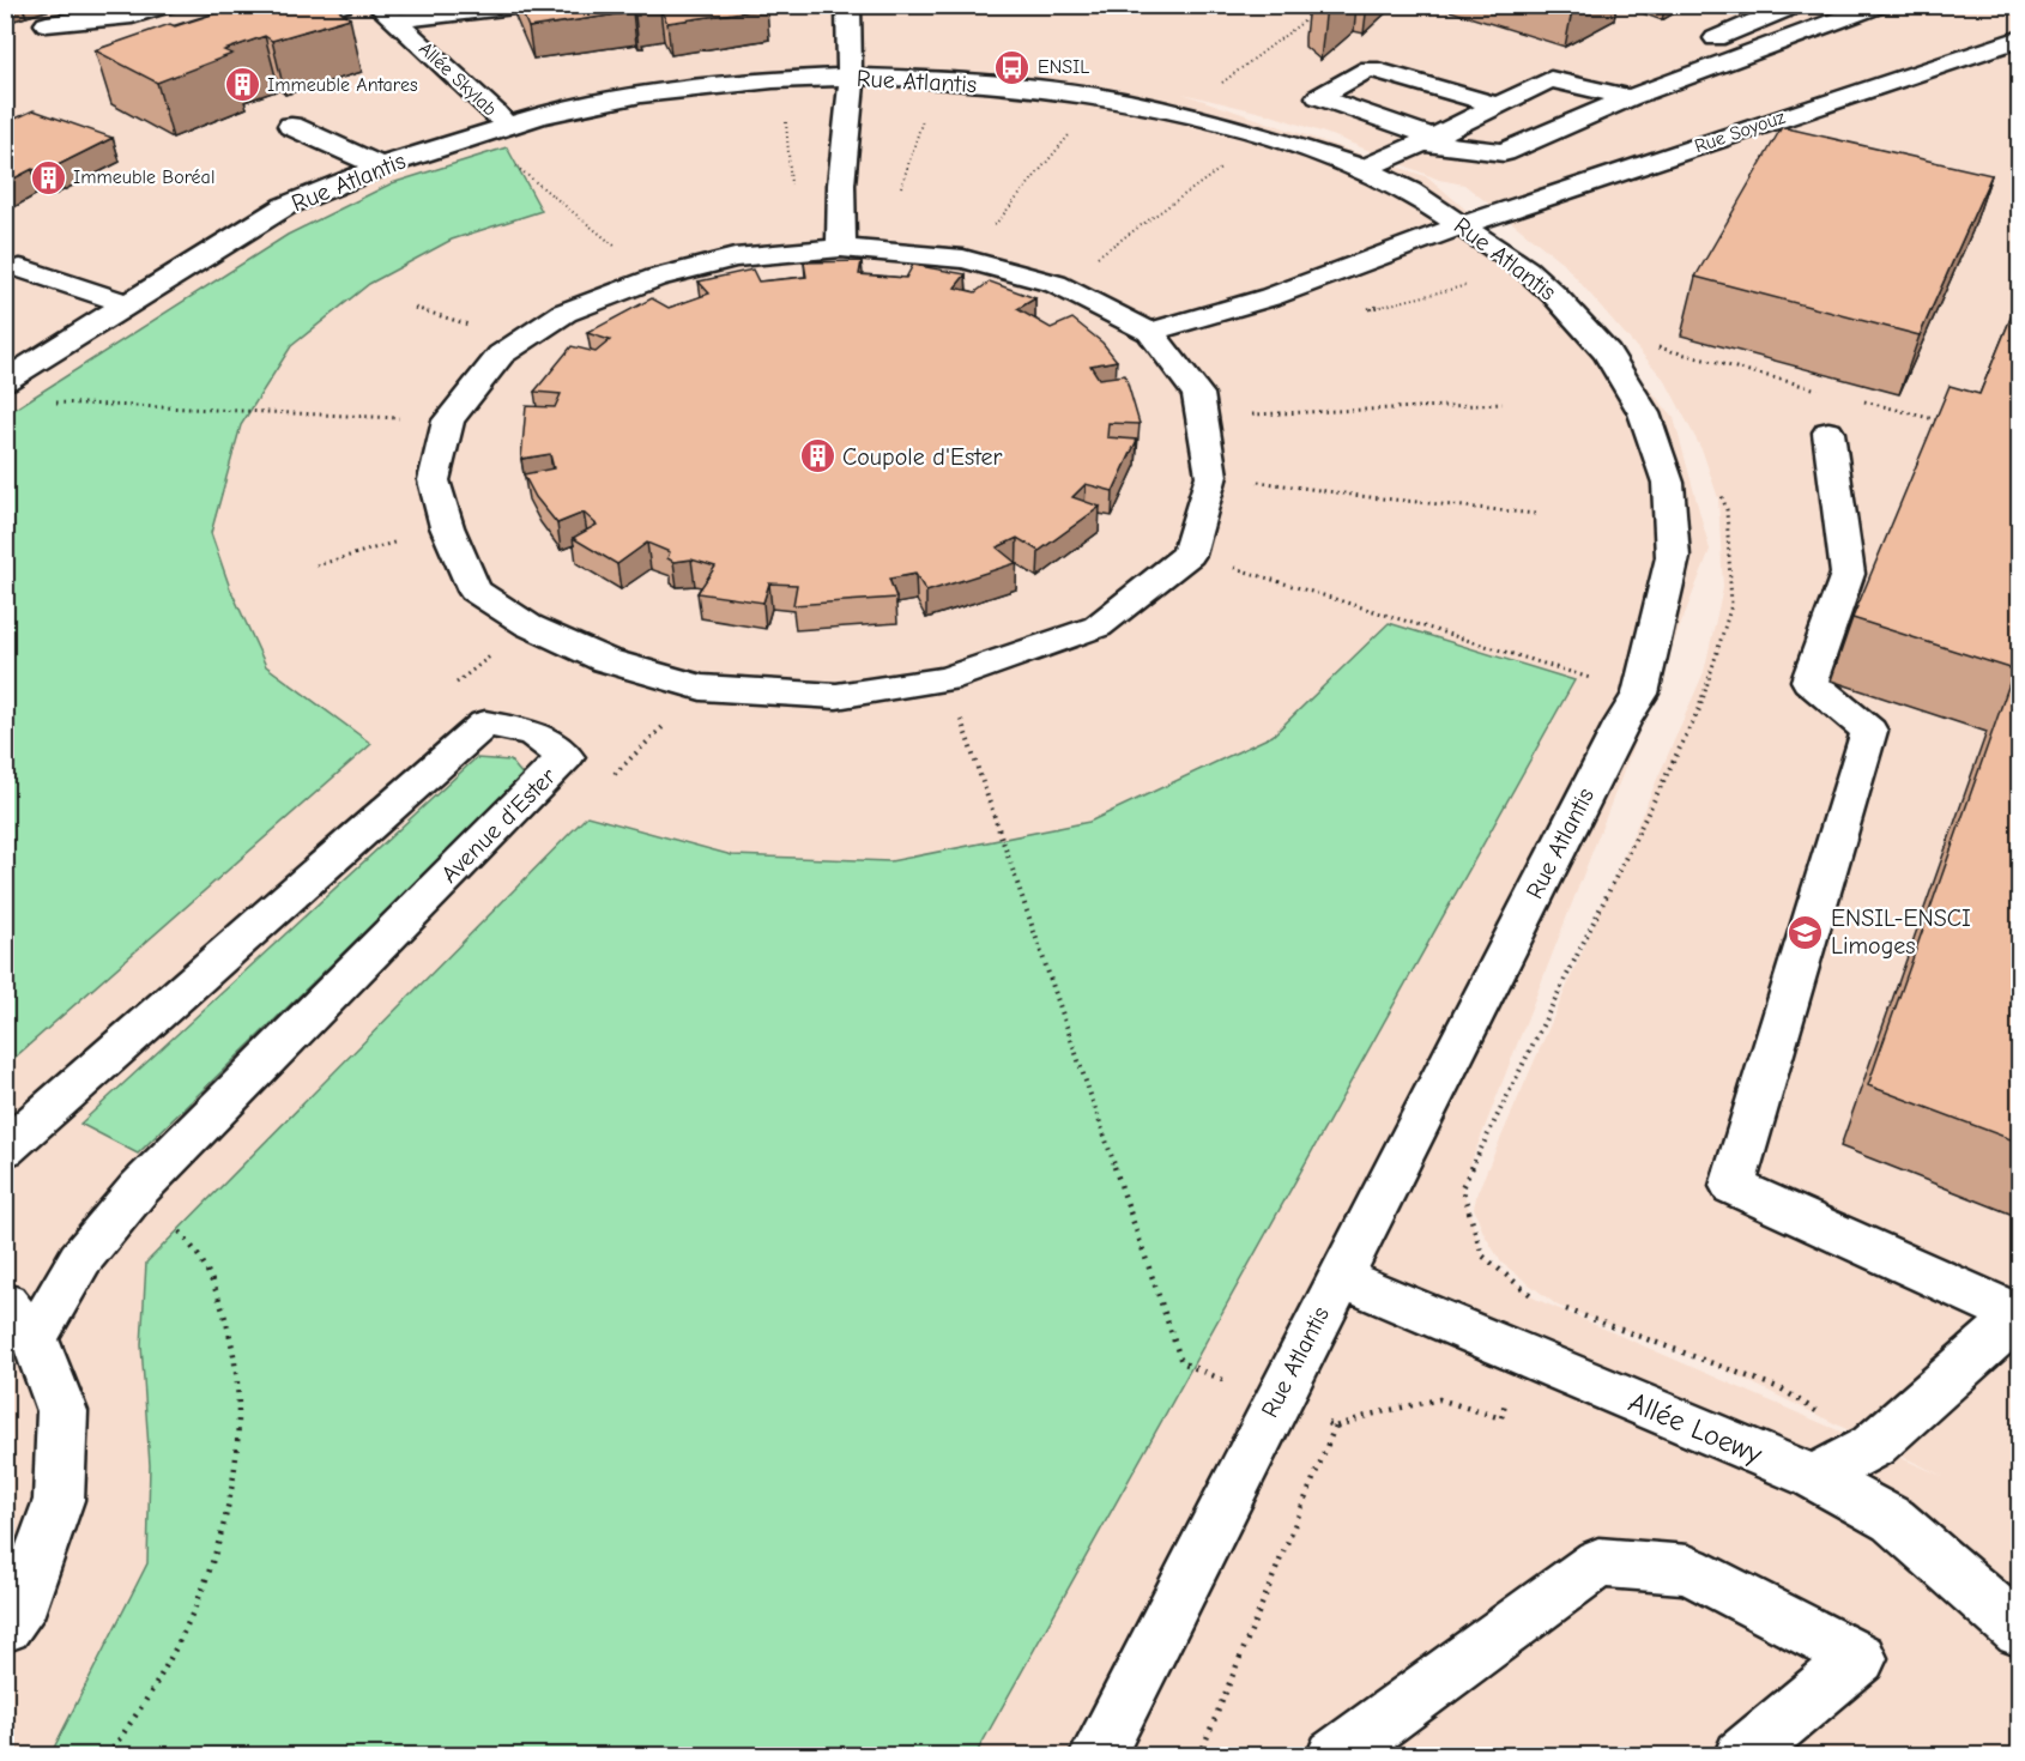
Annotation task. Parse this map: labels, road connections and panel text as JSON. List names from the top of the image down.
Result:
{
  "streets": {
    "street": [
      "Allée Skylab",
      "Rue Atlantis",
      "Rue Soyouz",
      "Avenue d'Ester",
      "Allée Loewy"
    ]
  },
  "crossings": [
    ["Allée Skylab", "Rue Atlantis"],
    ["Rue Atlantis", "Rue Soyouz"],
    ["Rue Atlantis", "Allée Loewy"]
  ],
  "places": {
    "bus stop": ["ENSIL"],
    "building": ["Immeuble Antares", "Immeuble Boréal", "Coupole d'Ester"],
    "school or university": ["ENSIL-ENSCI Limoges"]
  }
}
